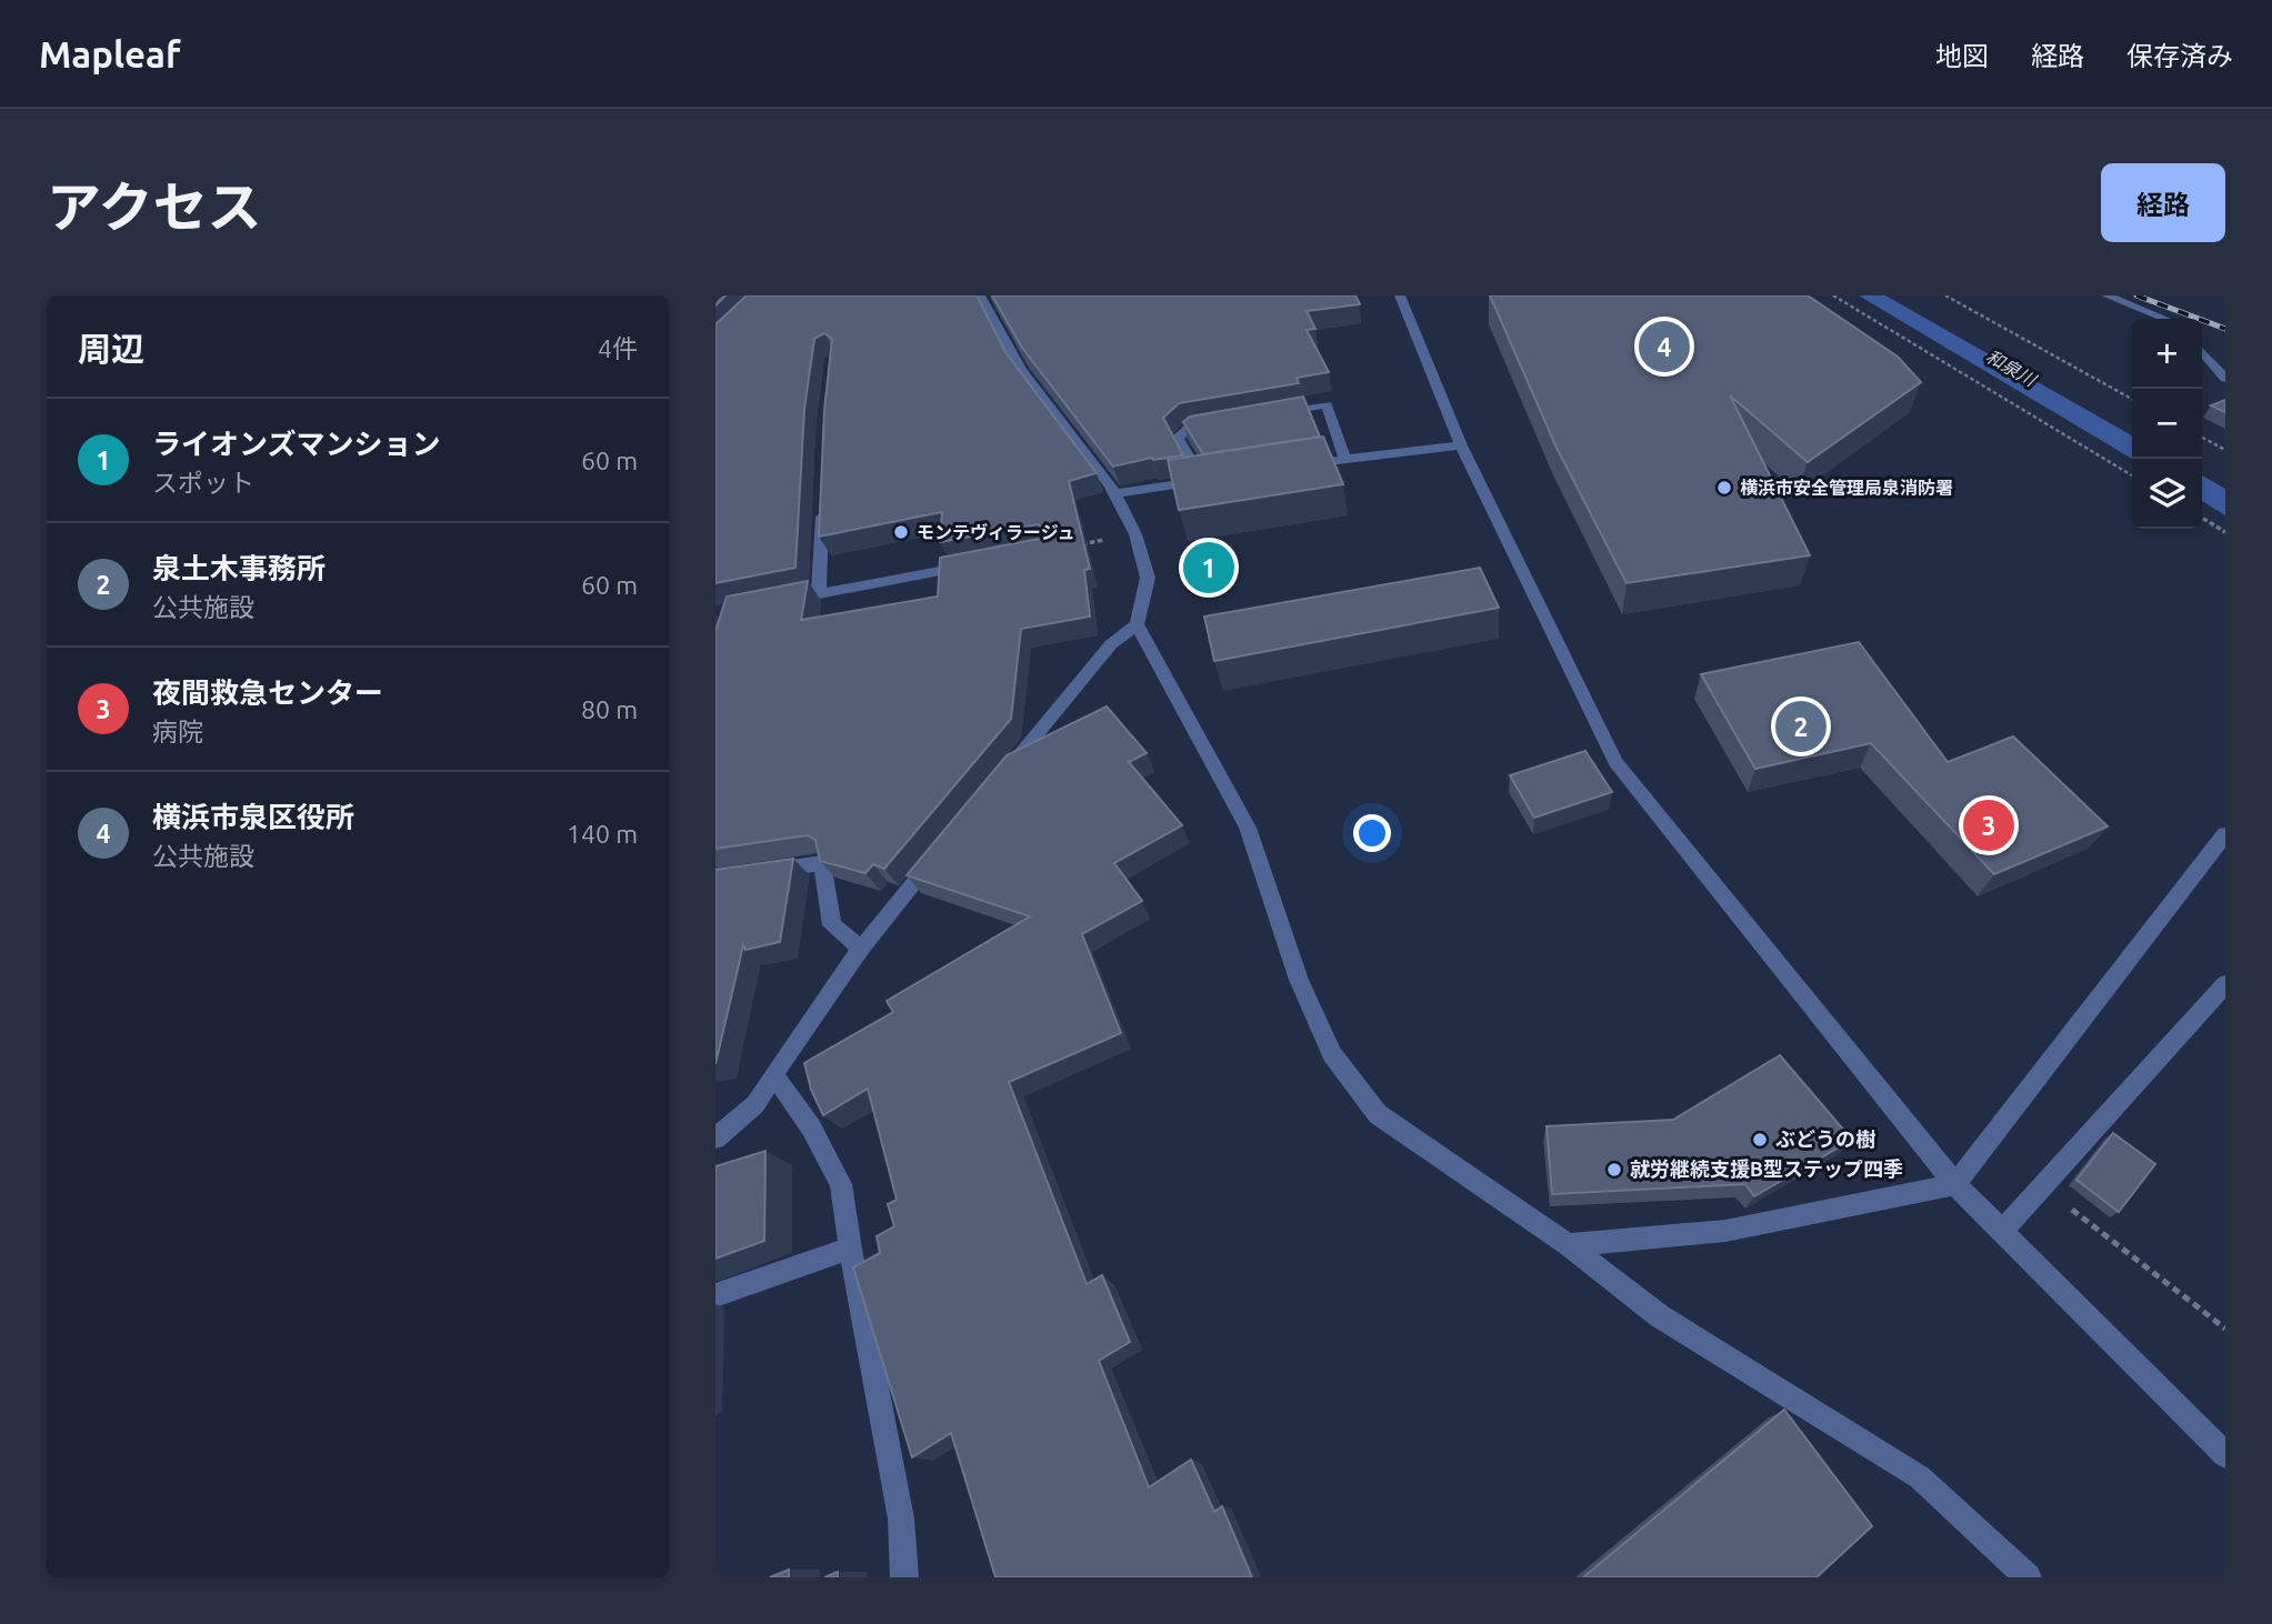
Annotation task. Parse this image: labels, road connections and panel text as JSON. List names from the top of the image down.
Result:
{
  "water": ["和泉川"],
  "places": [
    "横浜市安全管理局泉消防署",
    "モンテヴィラージュ",
    "ぶどうの樹",
    "就労継続支援B型ステップ四季"
  ],
  "page": {
    "header": "Mapleaf",
    "nav": ["地図", "経路", "保存済み"],
    "title": "アクセス",
    "buttons": "経路",
    "heading": ["周辺", "4件"],
    "pins": [
      "4",
      "1",
      "2",
      "3"
    ],
    "map_buttons": ["+", "−"],
    "list": [
      {
        "mark": "1",
        "name": "ライオンズマンション",
        "note": "スポット",
        "value": "60 m"
      },
      {
        "mark": "2",
        "name": "泉土木事務所",
        "note": "公共施設",
        "value": "60 m"
      },
      {
        "mark": "3",
        "name": "夜間救急センター",
        "note": "病院",
        "value": "80 m"
      },
      {
        "mark": "4",
        "name": "横浜市泉区役所",
        "note": "公共施設",
        "value": "140 m"
      }
    ]
  }
}
